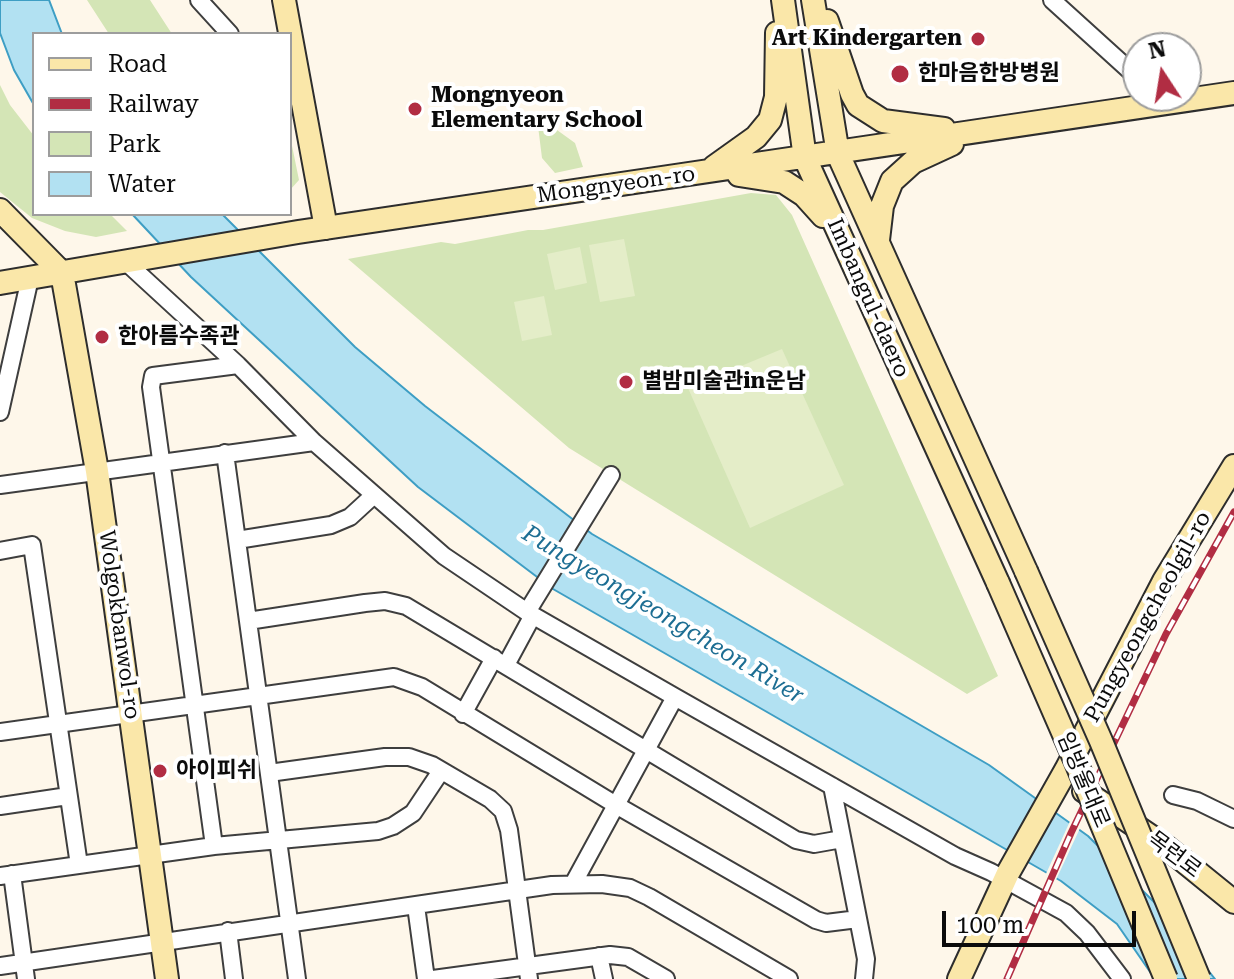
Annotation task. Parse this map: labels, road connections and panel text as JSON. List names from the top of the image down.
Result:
{
  "streets": {
    "main road": [
      "Mongnyeon-ro",
      "Imbangul-daero",
      "Pungyeongcheolgil-ro",
      "Wolgokbanwol-ro",
      "임방울대로",
      "목련로"
    ]
  },
  "crossings": [
    ["Mongnyeon-ro", "Imbangul-daero"],
    ["Mongnyeon-ro", "Wolgokbanwol-ro"],
    ["Imbangul-daero", "임방울대로"],
    ["Pungyeongcheolgil-ro", "목련로"]
  ],
  "water": ["Pungyeongjeongcheon River"],
  "places": [
    "Art Kindergarten",
    "한마음한방병원",
    "Mongnyeon Elementary School",
    "한아름수족관",
    "별밤미술관in운남",
    "아이피쉬"
  ],
  "legend": [
    "Road",
    "Railway",
    "Park",
    "Water"
  ],
  "scale_bar": "100 m",
  "north": "top"
}
